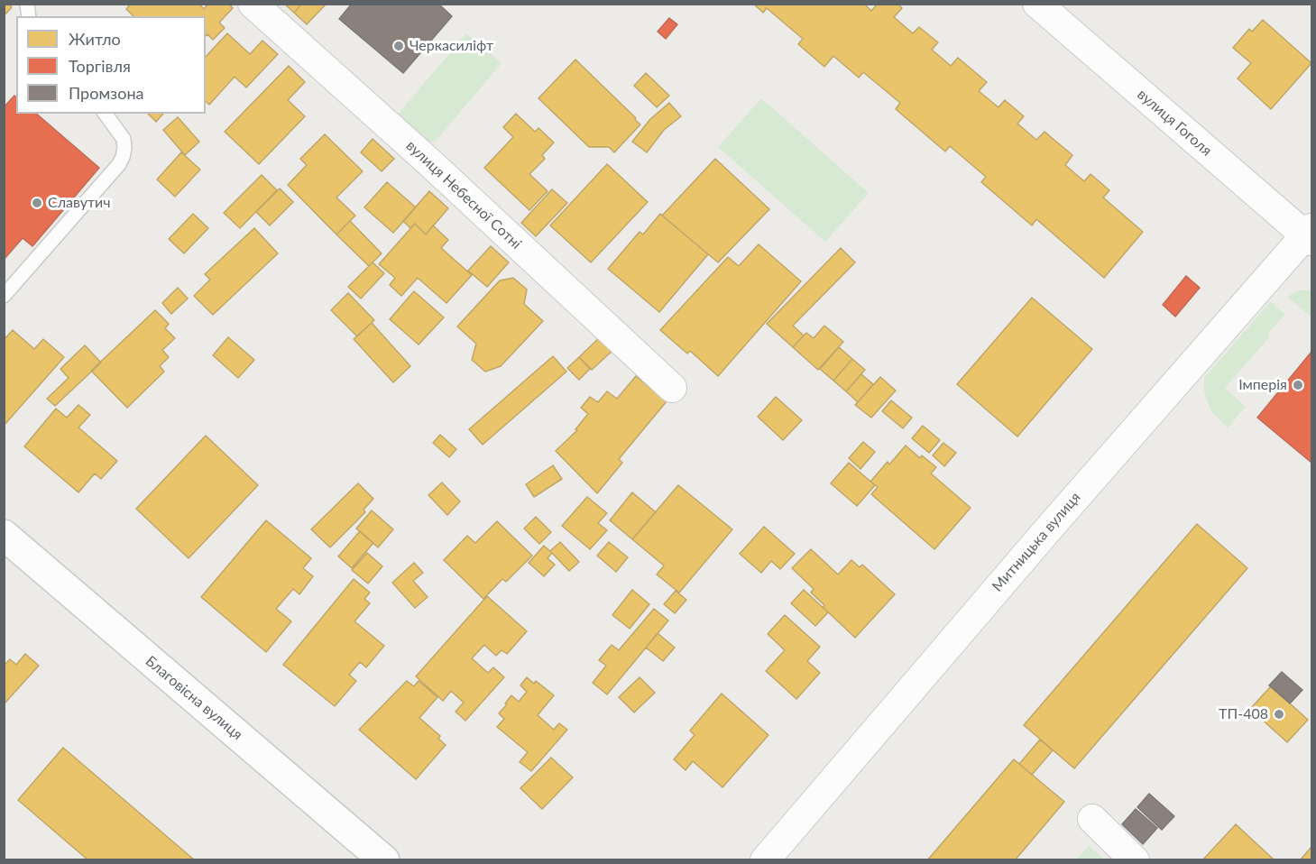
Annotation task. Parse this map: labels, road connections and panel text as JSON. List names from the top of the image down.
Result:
{
  "streets": {
    "main road": ["Благовісна вулиця"],
    "street": ["вулиця Гоголя", "вулиця Небесної Сотні", "Митницька вулиця"]
  },
  "crossings": [
    ["вулиця Гоголя", "Митницька вулиця"]
  ],
  "places": [
    "Черкасиліфт",
    "Славутич",
    "Імперія",
    "ТП-408"
  ],
  "legend": ["Житло", "Торгівля", "Промзона"]
}
